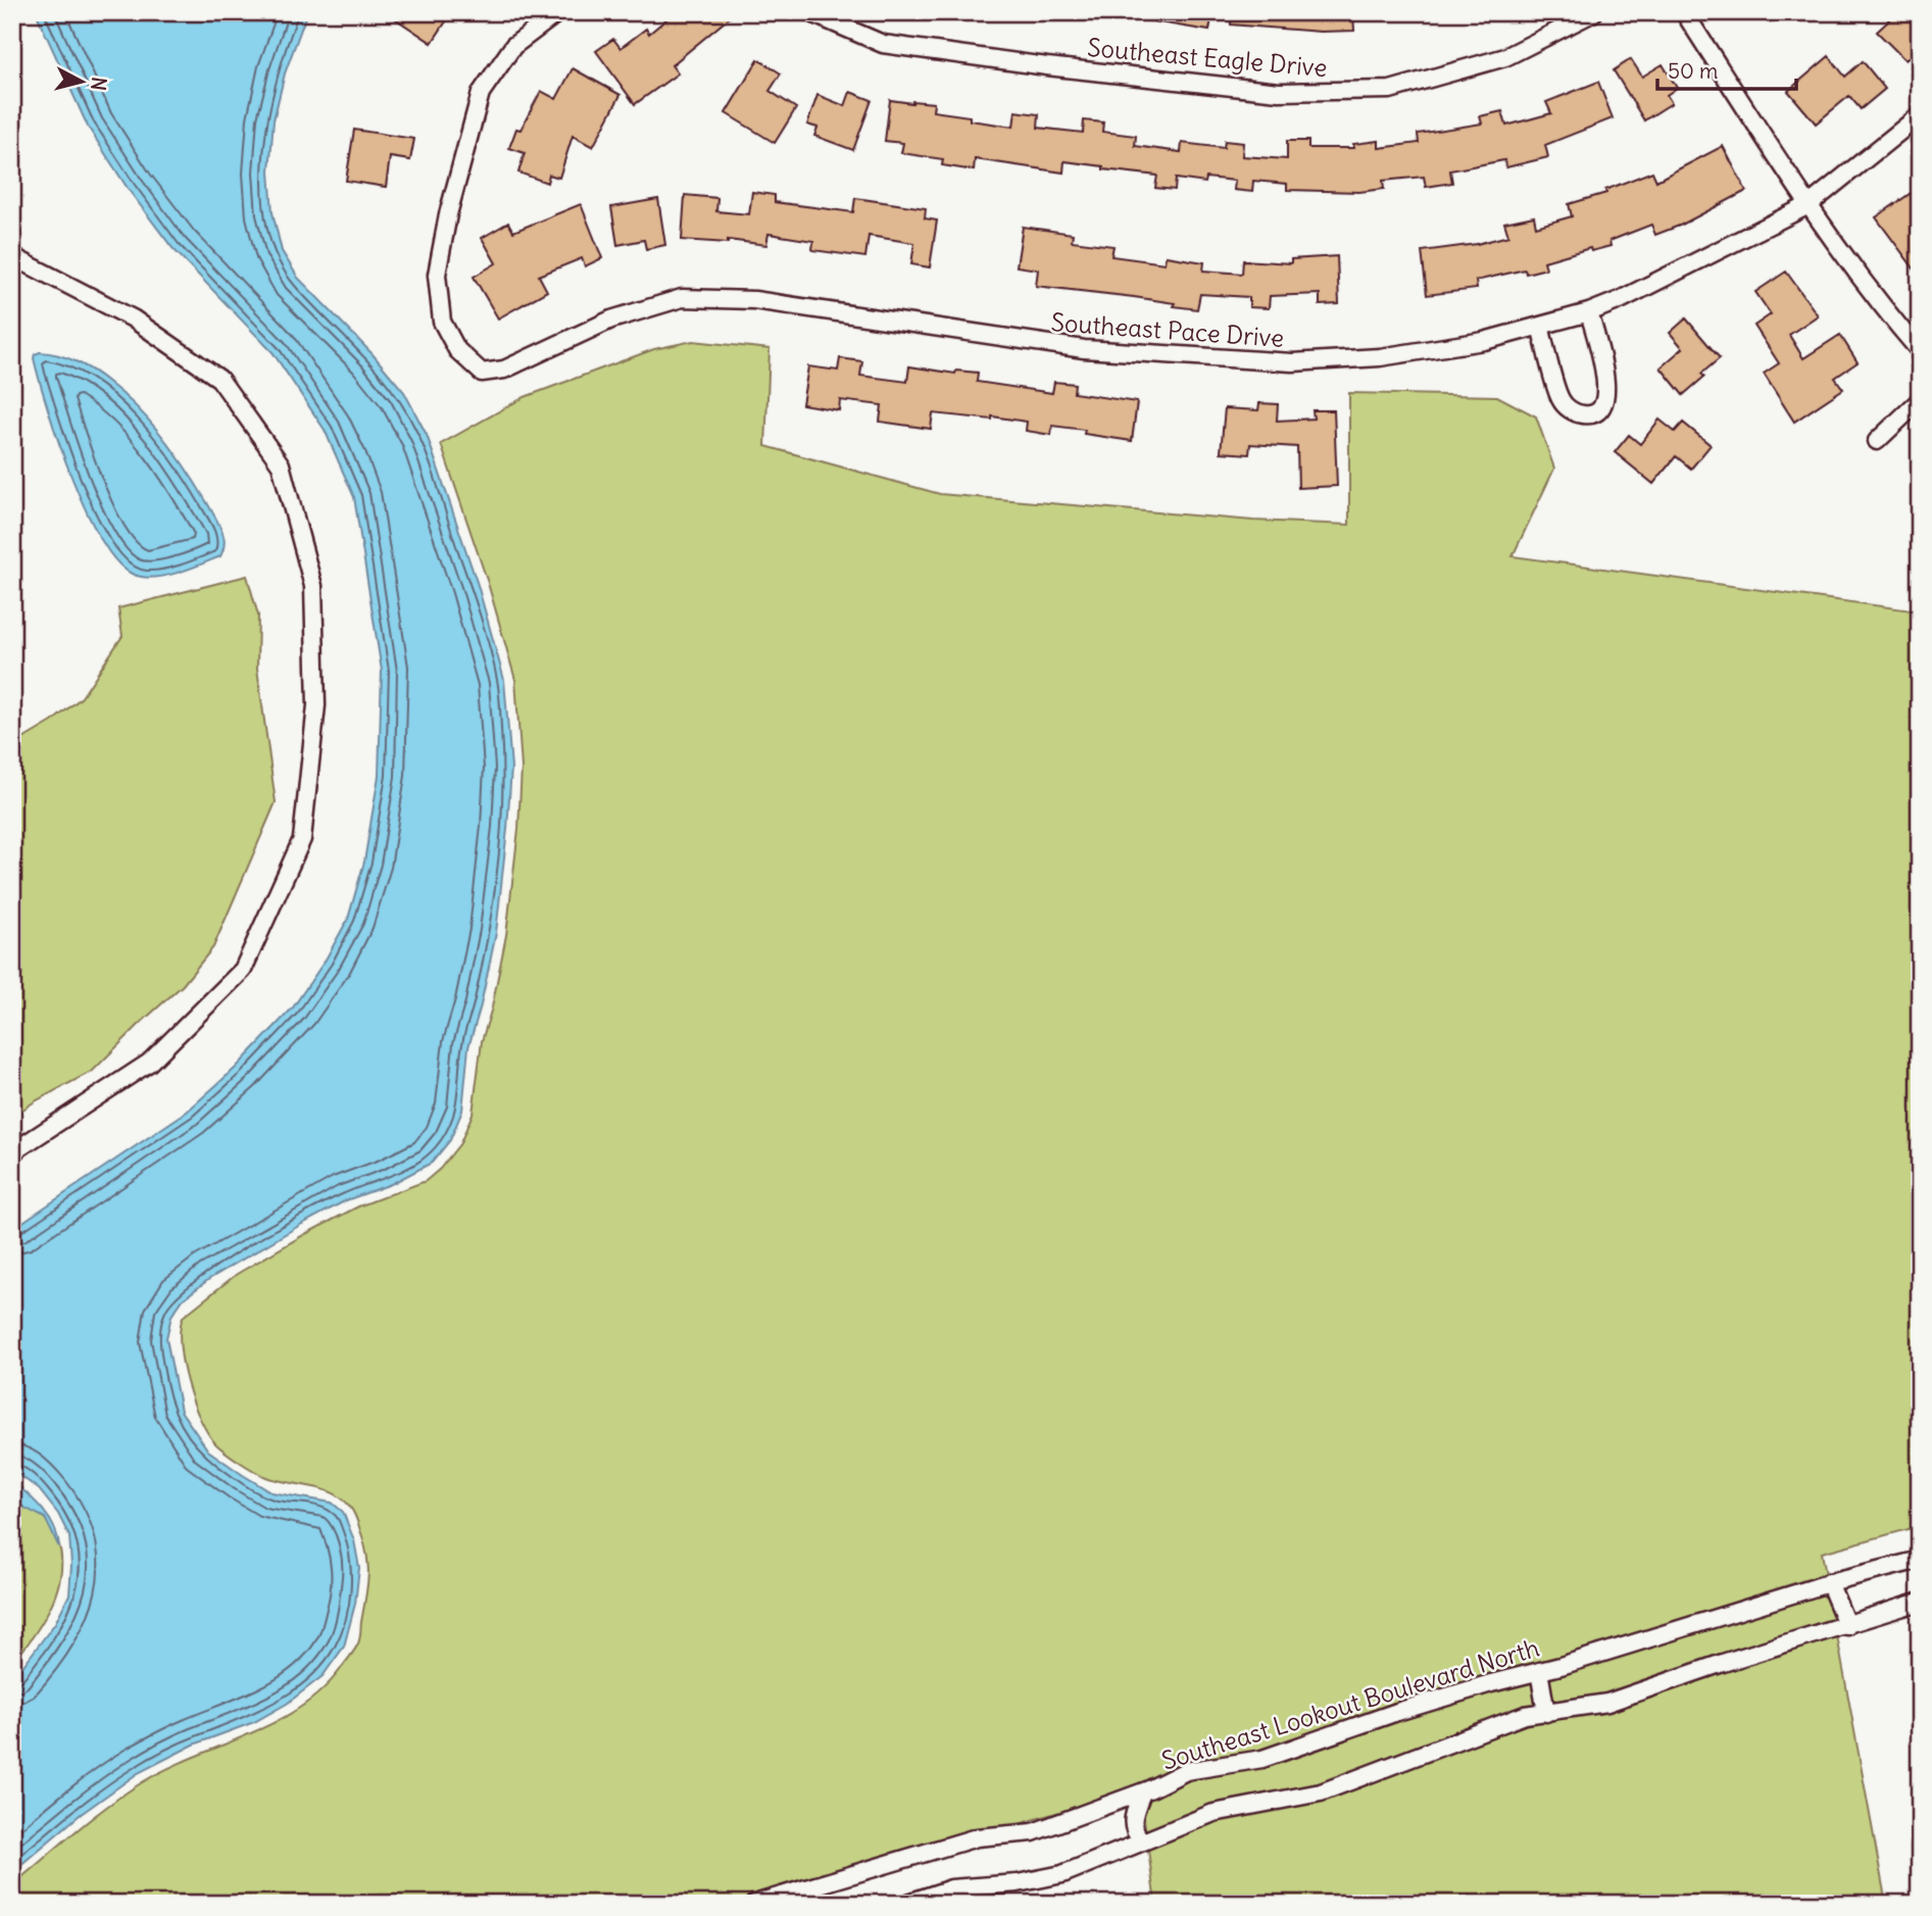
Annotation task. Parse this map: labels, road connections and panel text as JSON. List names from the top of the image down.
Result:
{
  "streets": {
    "street": ["Southeast Eagle Drive", "Southeast Pace Drive", "Southeast Lookout Boulevard North"]
  },
  "scale_bar": "50 m",
  "north": "right"
}
